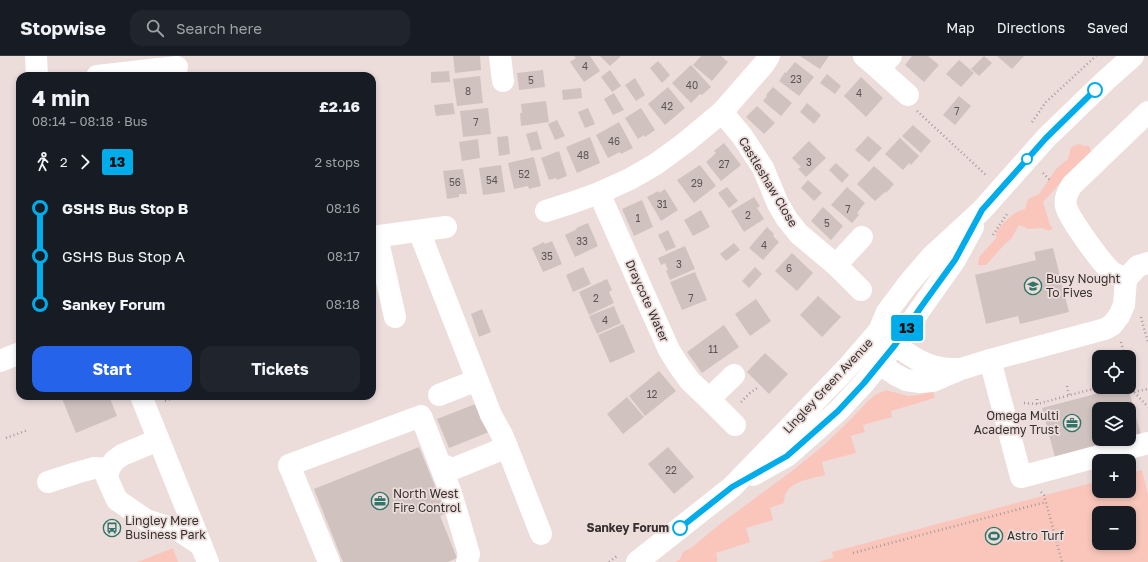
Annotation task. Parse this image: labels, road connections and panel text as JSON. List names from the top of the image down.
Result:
{
  "streets": {
    "street": ["Castleshaw Close", "Draycote Water", "Lingley Green Avenue"]
  },
  "places": {
    "school or university": ["Busy Nought To Fives"],
    "office": ["Omega Multi Academy Trust", "North West Fire Control"],
    "bus stop": ["Lingley Mere Business Park"],
    "other": ["Sankey Forum"],
    "sports": ["Astro Turf"]
  },
  "lines": ["bus line 13"],
  "house_numbers": [
    "4",
    "23",
    "5",
    "40",
    "8",
    "4",
    "42",
    "7",
    "7",
    "46",
    "48",
    "3",
    "27",
    "52",
    "54",
    "56",
    "29",
    "31",
    "7",
    "2",
    "1",
    "5",
    "33",
    "4",
    "35",
    "3",
    "6",
    "2",
    "7",
    "4",
    "11",
    "12",
    "22"
  ],
  "page": {
    "header": "Stopwise",
    "search": "Search here",
    "nav": ["Map", "Directions", "Saved"],
    "on_map": "13",
    "heading": ["4 min", "08:14 – 08:18 · Bus", "£2.16"],
    "legs": ["2", "13", "2 stops"],
    "list": [
      {
        "name": "GSHS Bus Stop B",
        "value": "08:16"
      },
      {
        "name": "GSHS Bus Stop A",
        "value": "08:17"
      },
      {
        "name": "Sankey Forum",
        "value": "08:18"
      }
    ],
    "buttons": ["Start", "Tickets"],
    "map_buttons": ["+", "−"]
  }
}
